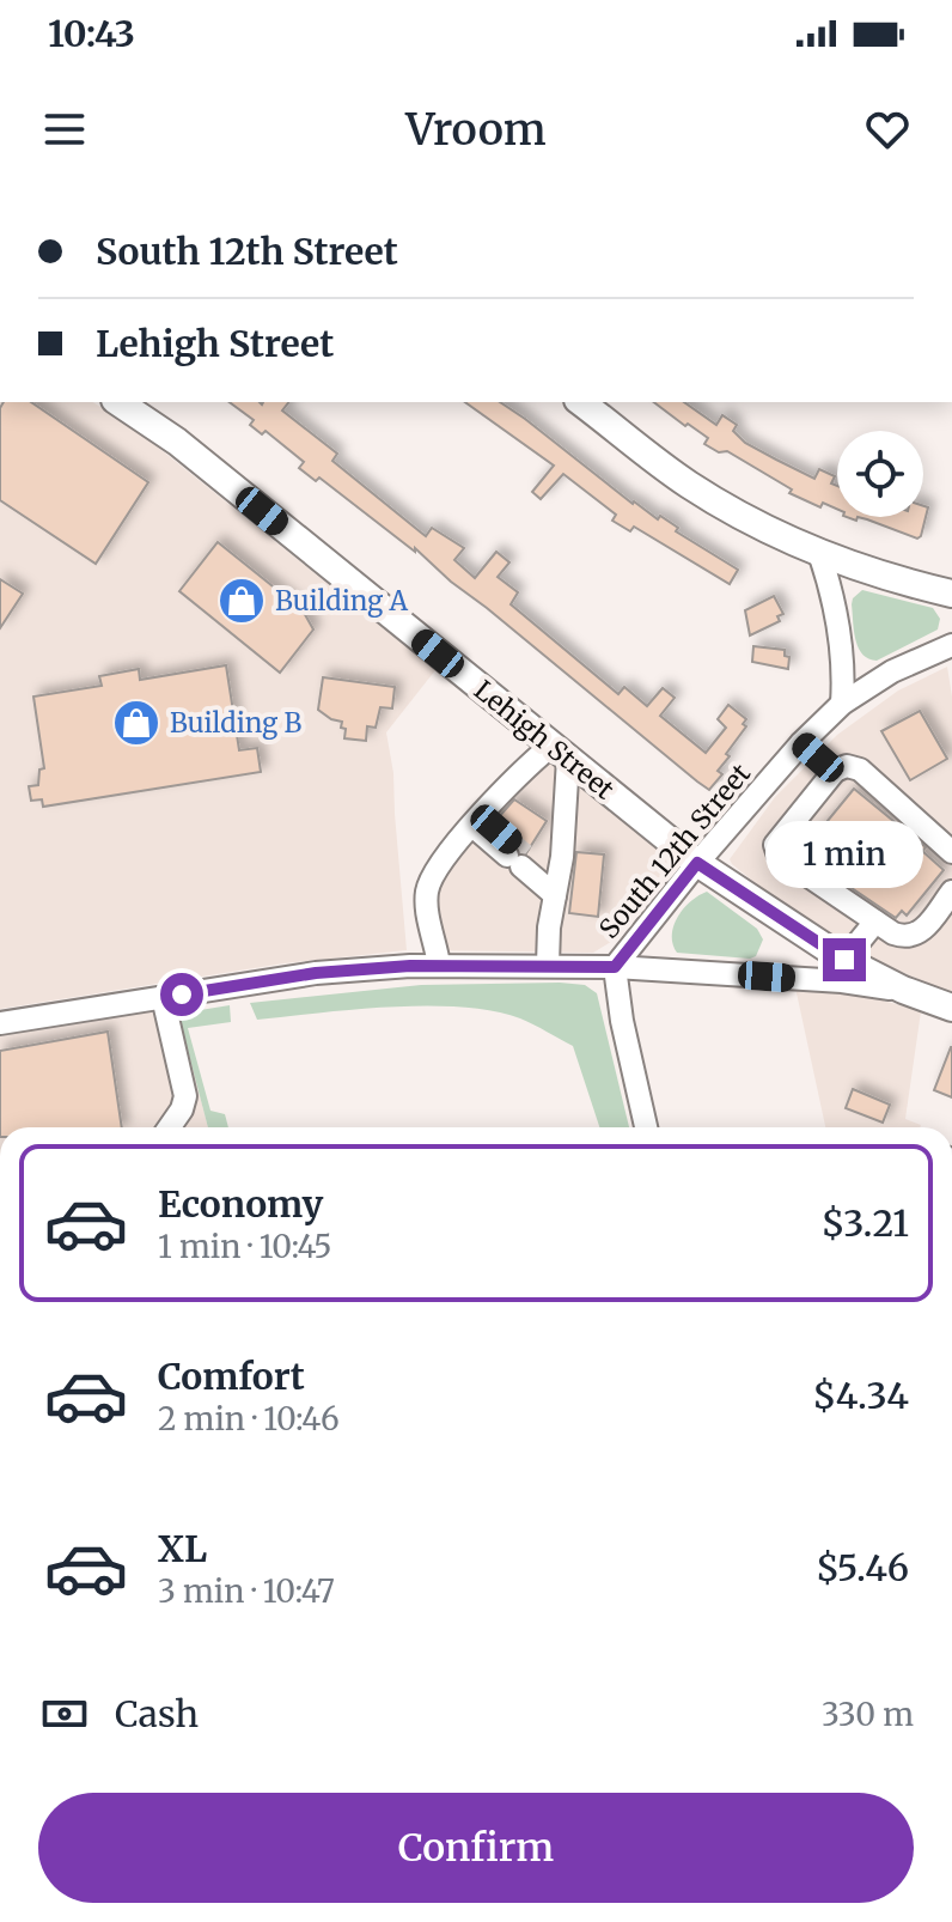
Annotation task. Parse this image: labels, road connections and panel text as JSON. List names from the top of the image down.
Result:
{
  "streets": {
    "main road": ["Lehigh Street"],
    "street": ["South 12th Street"]
  },
  "crossings": [
    ["Lehigh Street", "South 12th Street"]
  ],
  "places": {
    "shop": ["Building A", "Building B"]
  },
  "page": {
    "status": "10:43",
    "header": "Vroom",
    "banner": ["South 12th Street", "Lehigh Street"],
    "bubble": "1 min",
    "list": [
      {
        "name": "Economy",
        "note": "1 min · 10:45",
        "value": "$3.21"
      },
      {
        "name": "Comfort",
        "note": "2 min · 10:46",
        "value": "$4.34"
      },
      {
        "name": "XL",
        "note": "3 min · 10:47",
        "value": "$5.46"
      }
    ],
    "pay": ["Cash", "330 m"],
    "buttons": "Confirm"
  }
}
